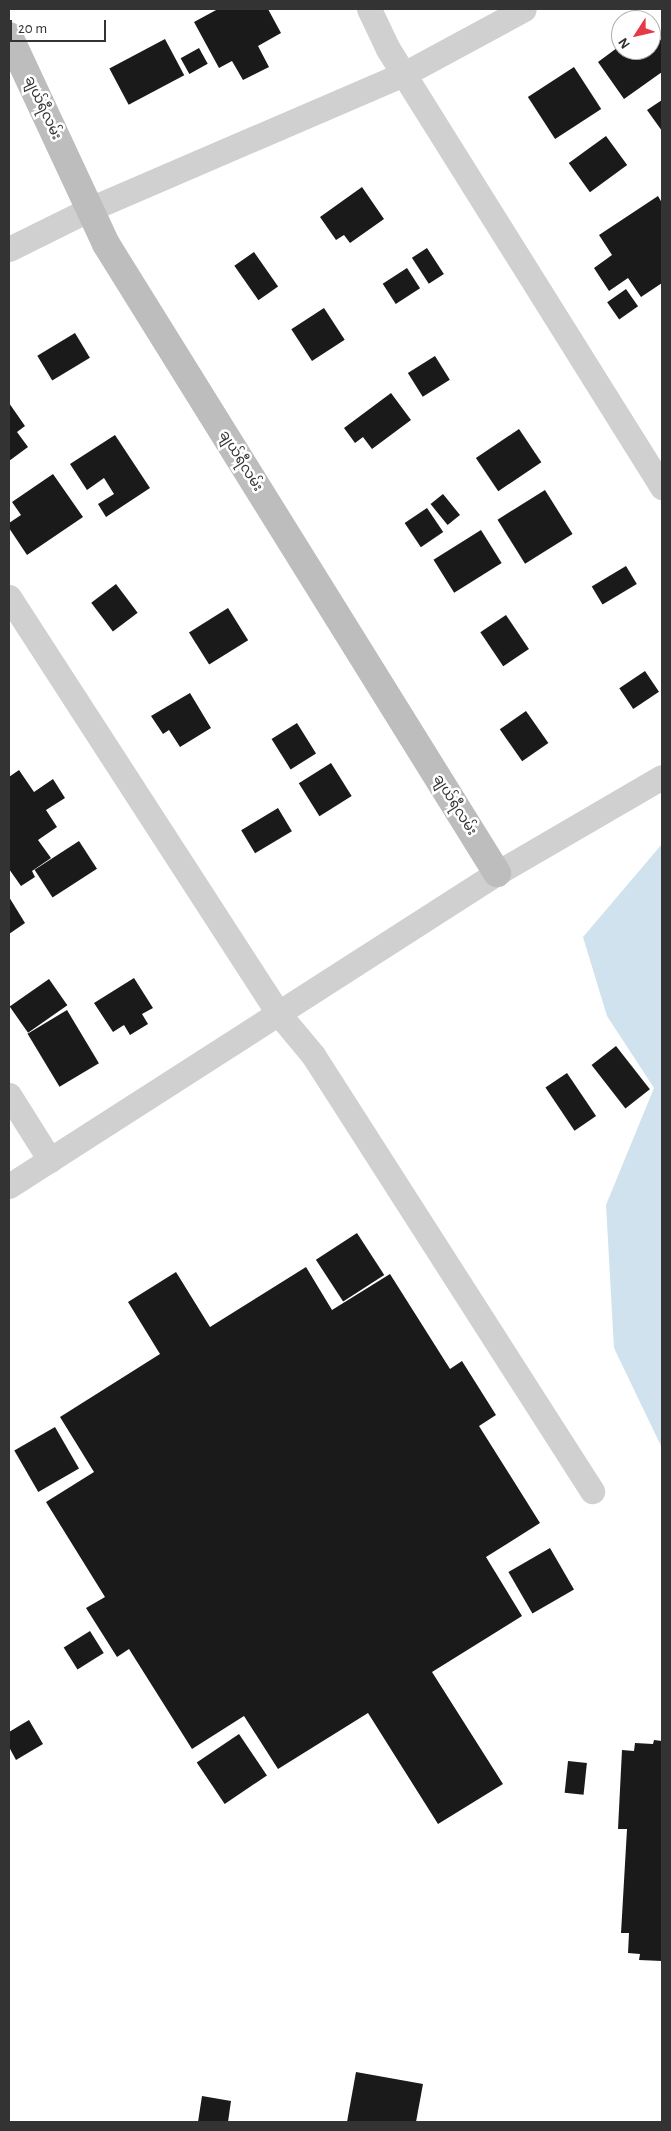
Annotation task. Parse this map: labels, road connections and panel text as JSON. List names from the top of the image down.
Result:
{
  "streets": {
    "street": ["ချယ်ရီလမ်း"]
  },
  "scale_bar": "20 m",
  "north": "bottom left"
}
